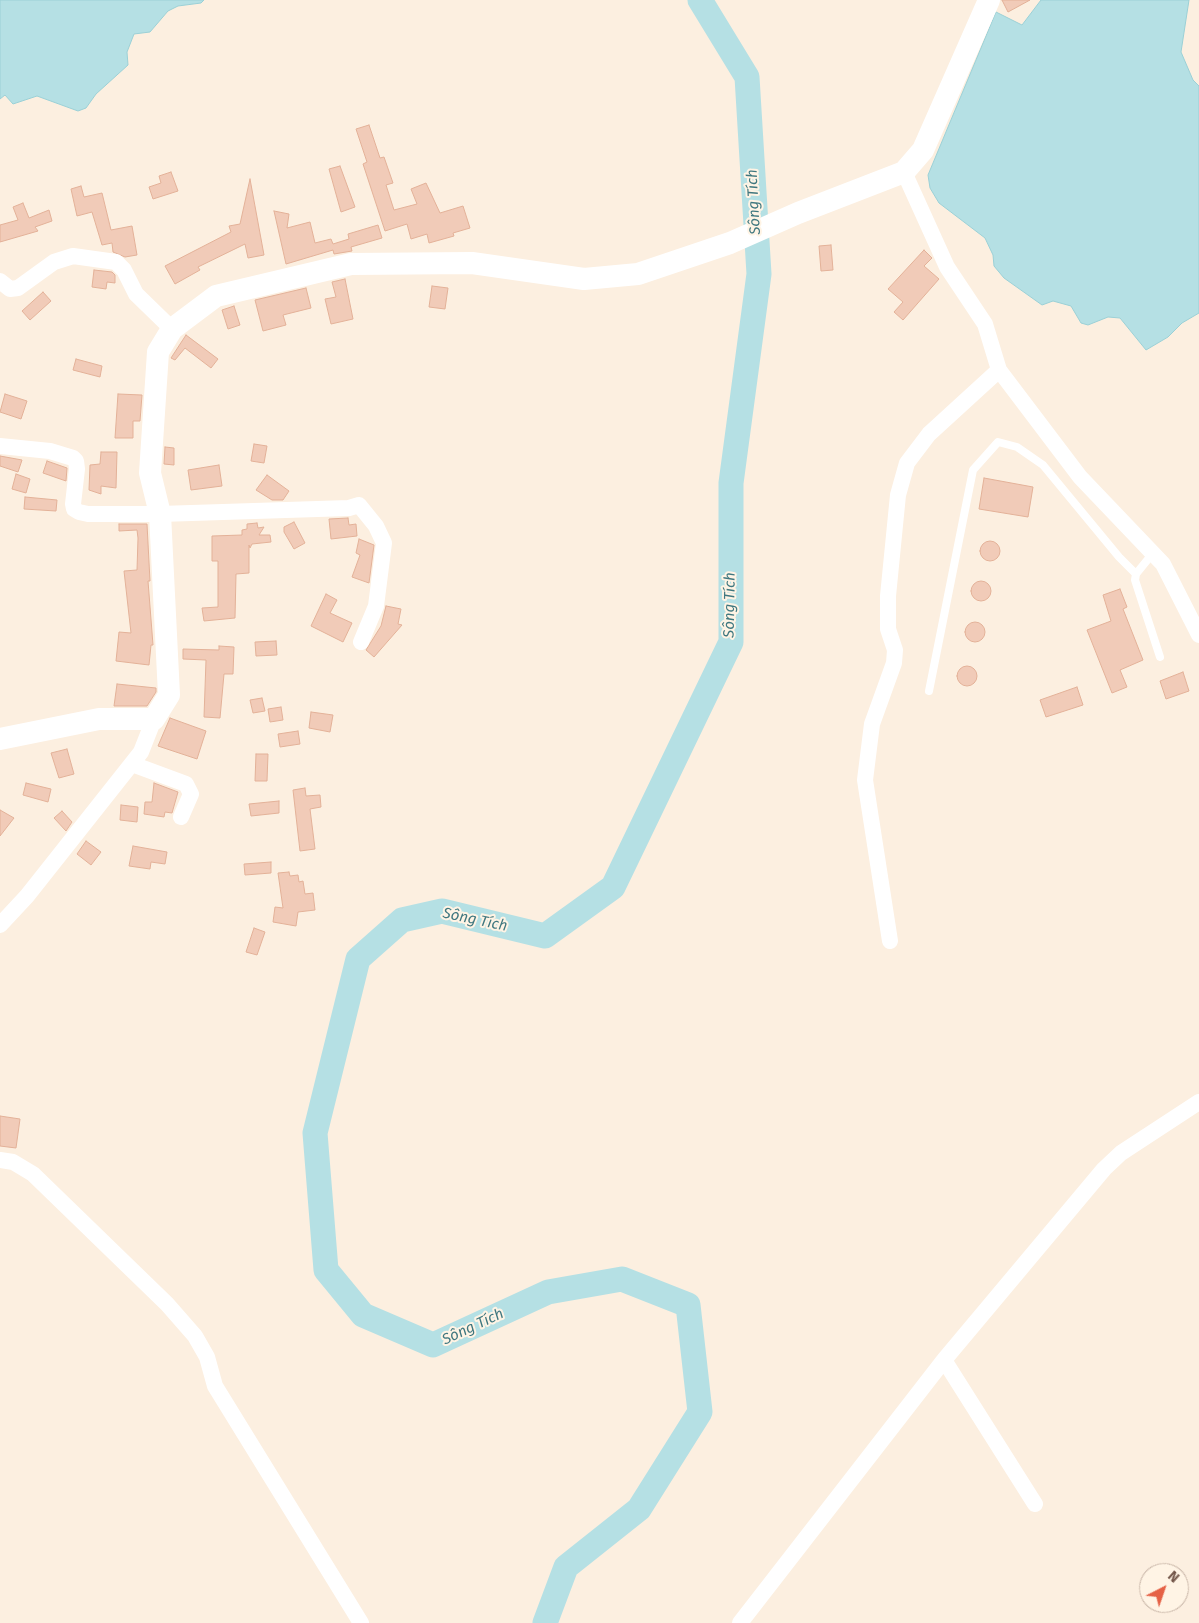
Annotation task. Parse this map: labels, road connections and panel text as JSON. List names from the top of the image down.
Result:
{
  "water": ["Sông Tích"],
  "north": "top right"
}
